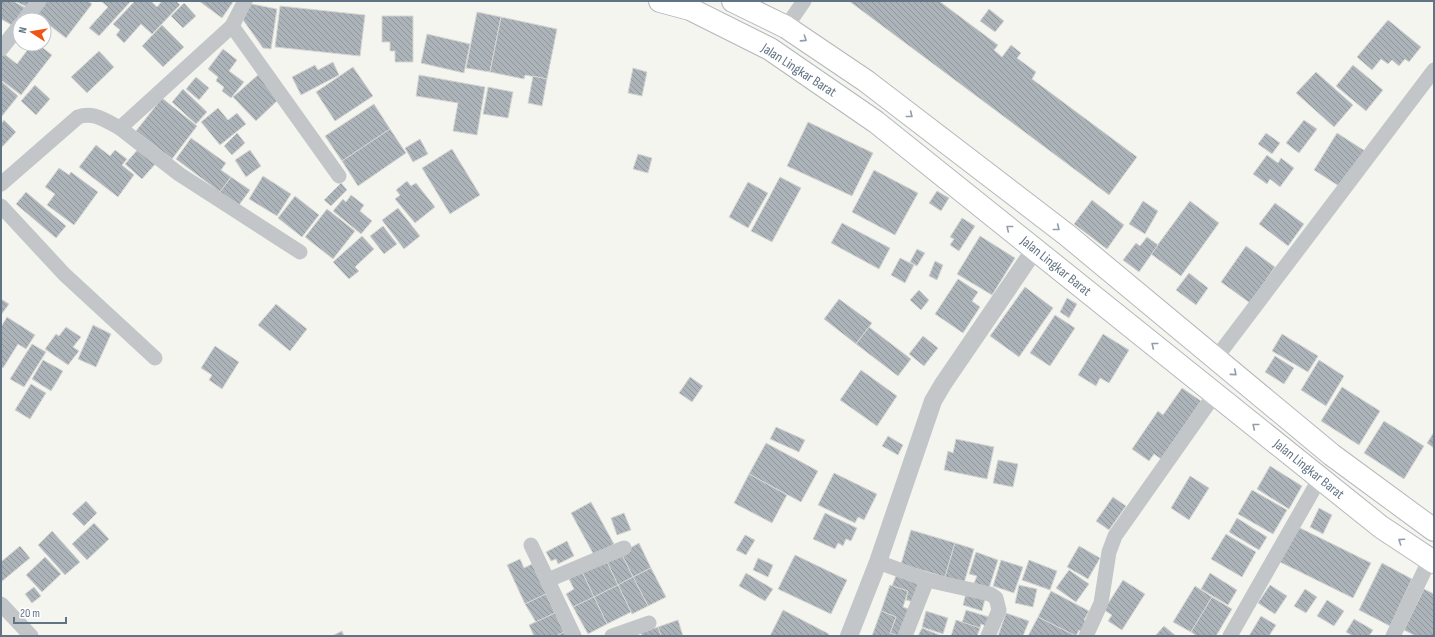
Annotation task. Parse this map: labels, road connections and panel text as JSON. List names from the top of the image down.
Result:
{
  "streets": {
    "highway": ["Jalan Lingkar Barat"]
  },
  "scale_bar": "20 m",
  "north": "left"
}
